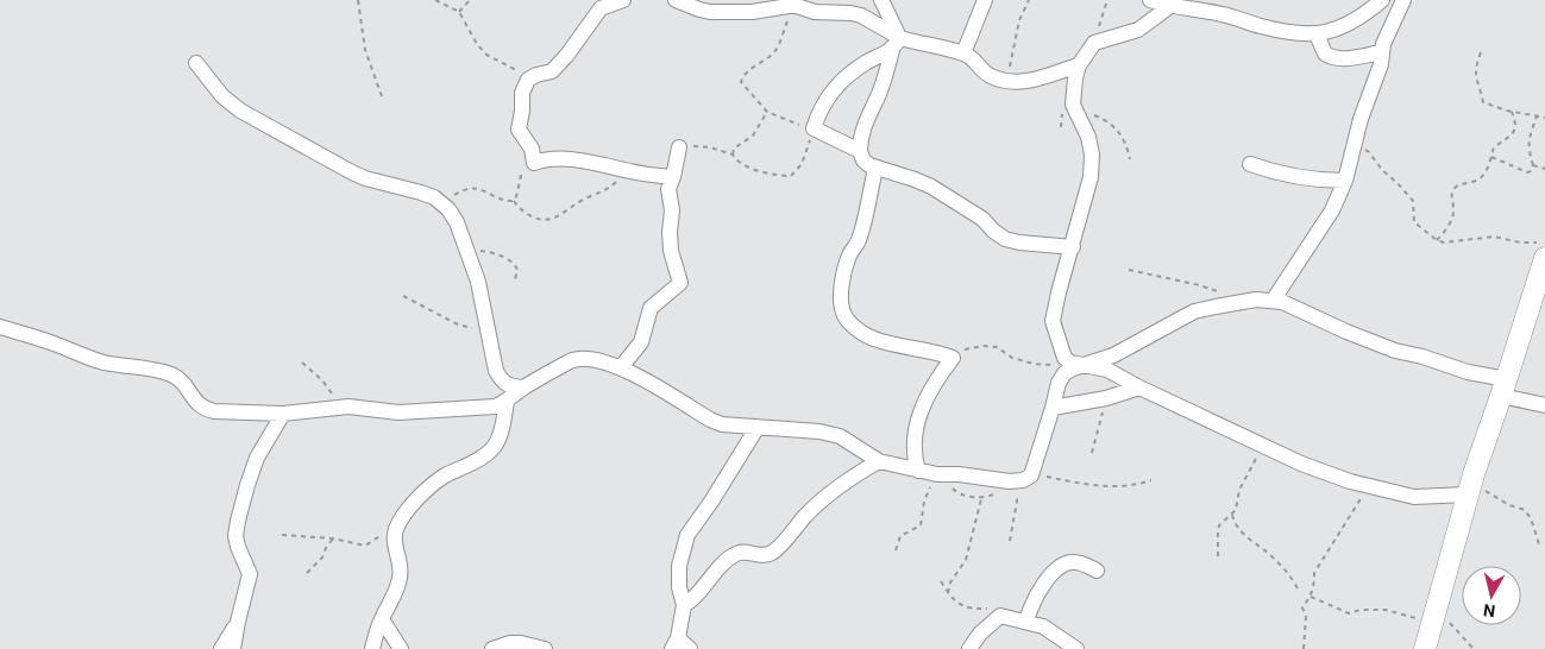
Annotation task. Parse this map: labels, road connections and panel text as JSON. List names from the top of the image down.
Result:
{
  "north": "bottom"
}
